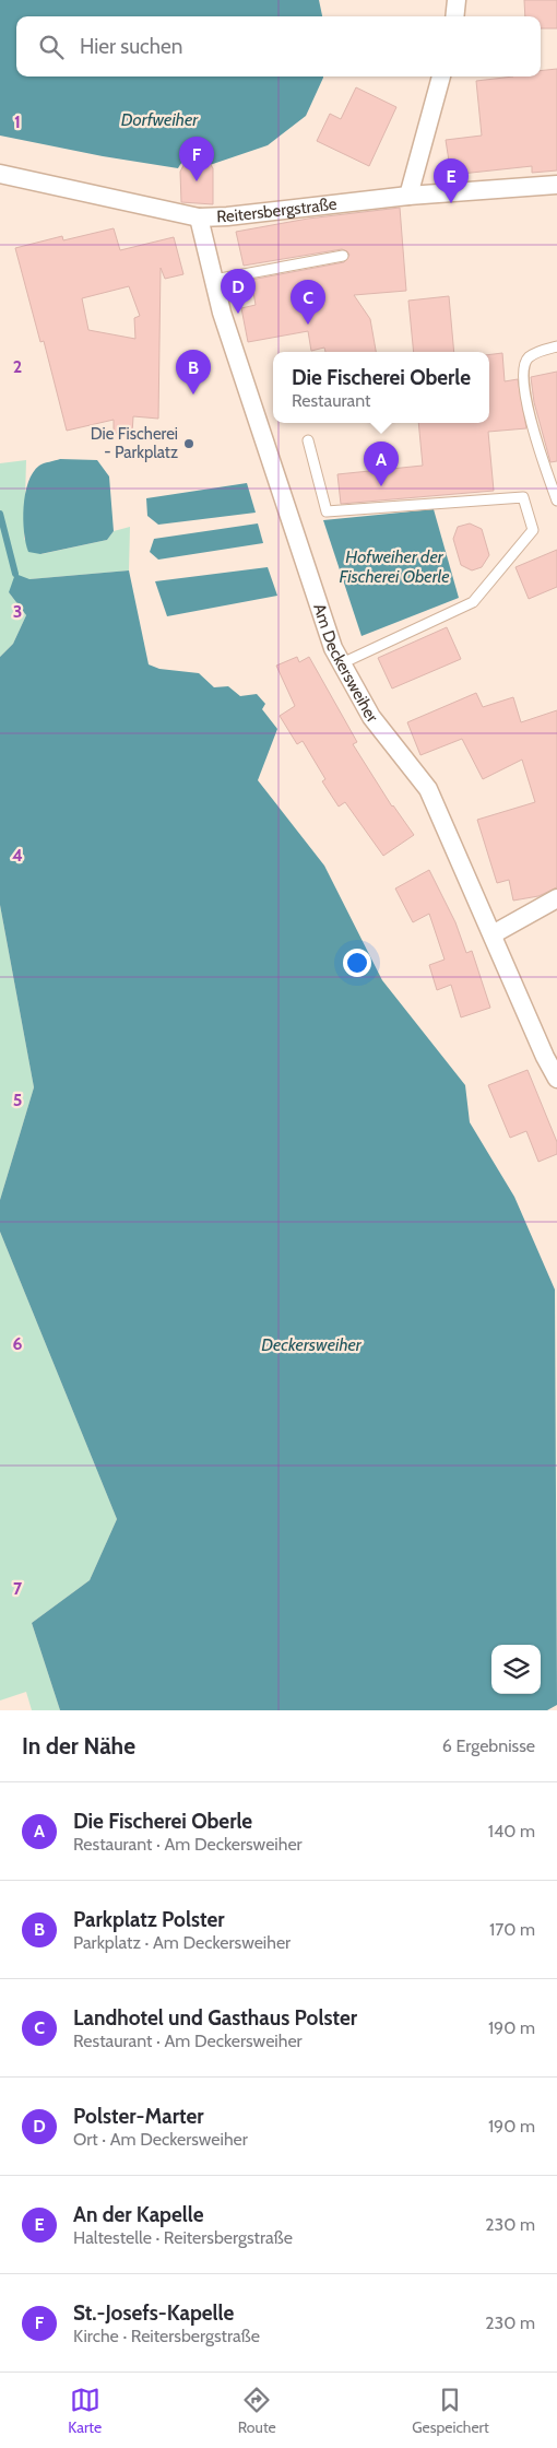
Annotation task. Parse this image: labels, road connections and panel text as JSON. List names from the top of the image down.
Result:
{
  "streets": {
    "street": ["Reitersbergstraße", "Am Deckersweiher"]
  },
  "crossings": [
    ["Reitersbergstraße", "Am Deckersweiher"]
  ],
  "water": ["Dorfweiher", "Hofweiher der Fischerei Oberle", "Deckersweiher"],
  "places": ["Die Fischerei - Parkplatz"],
  "page": {
    "search": "Hier suchen",
    "pins": [
      "F",
      "E",
      "D",
      "C",
      "B",
      "A"
    ],
    "popup": ["Die Fischerei Oberle", "Restaurant"],
    "heading": ["In der Nähe", "6 Ergebnisse"],
    "list": [
      {
        "mark": "A",
        "name": "Die Fischerei Oberle",
        "note": "Restaurant · Am Deckersweiher",
        "value": "140 m"
      },
      {
        "mark": "B",
        "name": "Parkplatz Polster",
        "note": "Parkplatz · Am Deckersweiher",
        "value": "170 m"
      },
      {
        "mark": "C",
        "name": "Landhotel und Gasthaus Polster",
        "note": "Restaurant · Am Deckersweiher",
        "value": "190 m"
      },
      {
        "mark": "D",
        "name": "Polster-Marter",
        "note": "Ort · Am Deckersweiher",
        "value": "190 m"
      },
      {
        "mark": "E",
        "name": "An der Kapelle",
        "note": "Haltestelle · Reitersbergstraße",
        "value": "230 m"
      },
      {
        "mark": "F",
        "name": "St.-Josefs-Kapelle",
        "note": "Kirche · Reitersbergstraße",
        "value": "230 m"
      }
    ],
    "nav": ["Karte", "Route", "Gespeichert"]
  },
  "grid": {
    "rows": [
      "1",
      "2",
      "3",
      "4",
      "5",
      "6",
      "7"
    ]
  }
}
